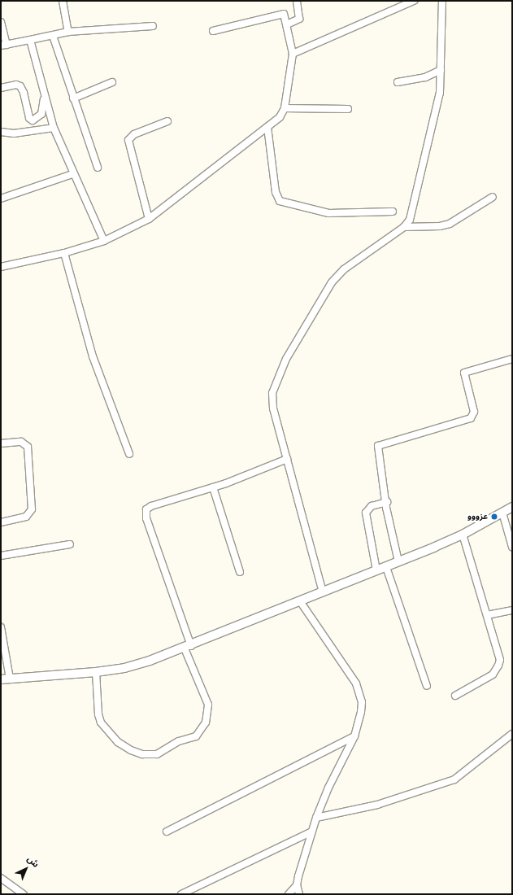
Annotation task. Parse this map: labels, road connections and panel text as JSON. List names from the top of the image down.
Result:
{
  "places": ["عزووو"],
  "north": "top right"
}
